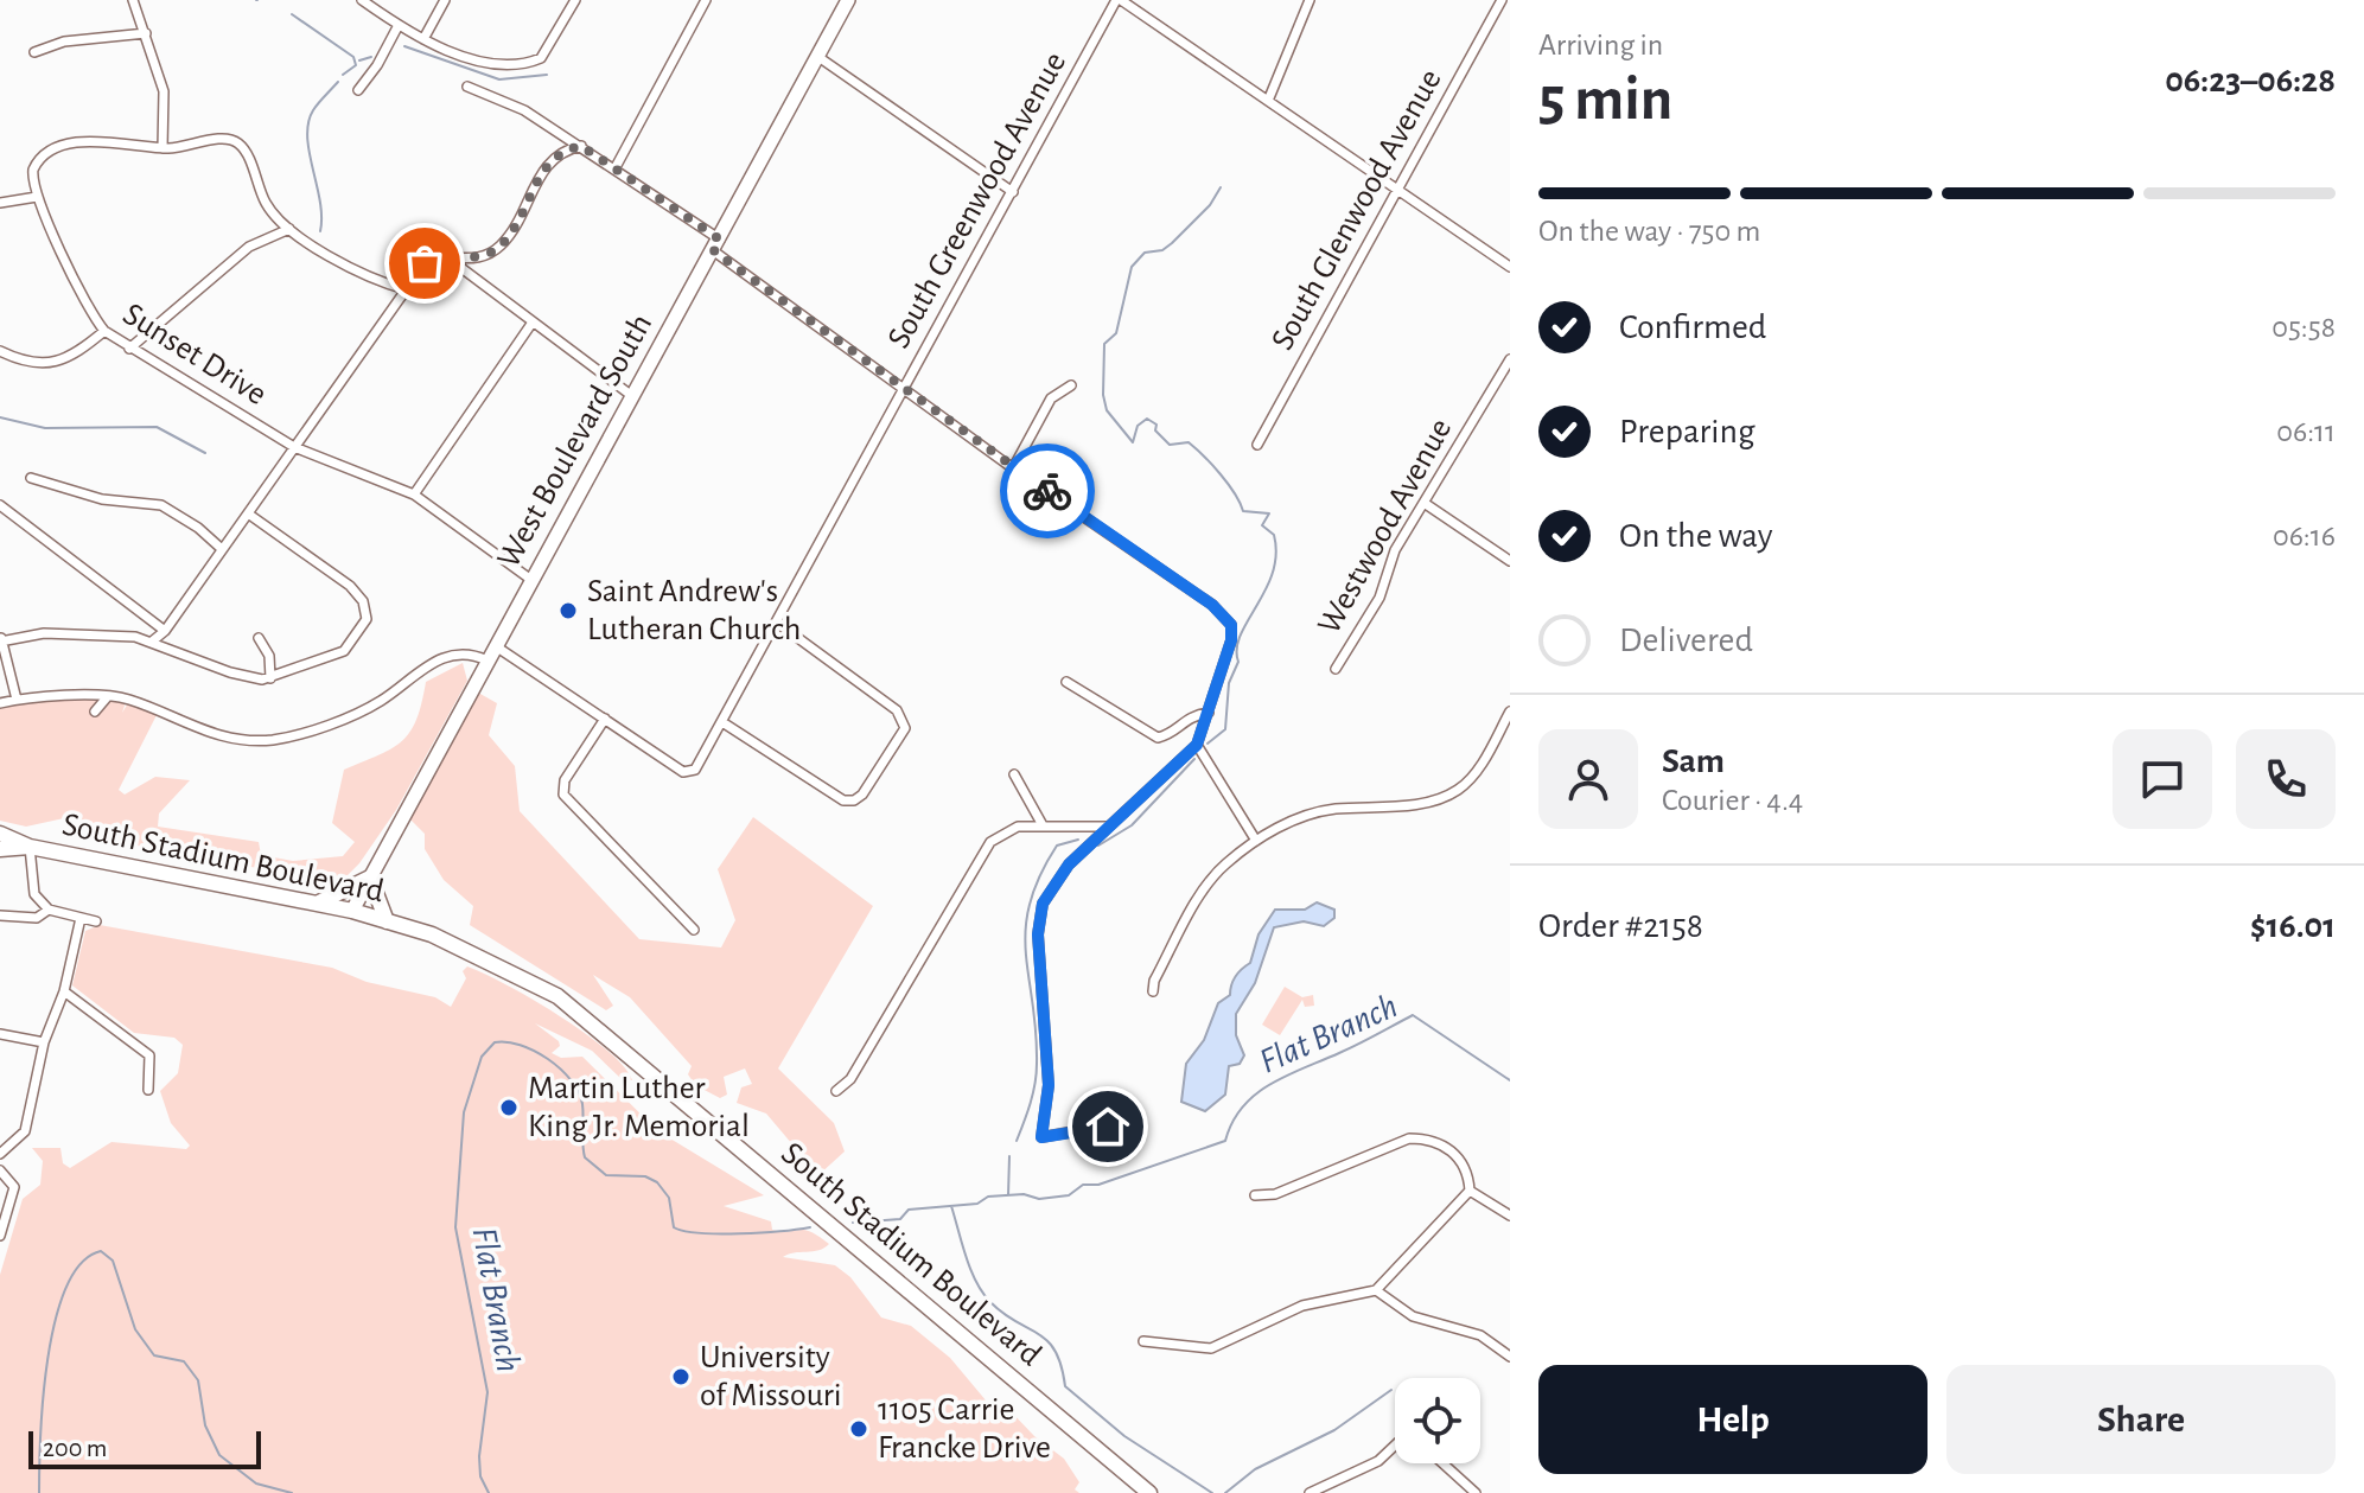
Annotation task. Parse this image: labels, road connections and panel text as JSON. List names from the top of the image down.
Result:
{
  "streets": {
    "main road": ["West Boulevard South", "South Stadium Boulevard"],
    "street": [
      "South Greenwood Avenue",
      "South Glenwood Avenue",
      "Sunset Drive",
      "Westwood Avenue"
    ]
  },
  "crossings": [
    ["Sunset Drive", "West Boulevard South"],
    ["West Boulevard South", "South Stadium Boulevard"]
  ],
  "water": ["Flat Branch"],
  "places": [
    "Saint Andrew's Lutheran Church",
    "Martin Luther King Jr. Memorial",
    "University of Missouri",
    "1105 Carrie Francke Drive"
  ],
  "scale_bar": "200 m",
  "page": {
    "heading": ["5 min", "Arriving in", "06:23–06:28"],
    "panel": [
      "Sam",
      "Courier · 4.4",
      "Order #2158",
      "$16.01"
    ],
    "bar": "On the way · 750 m",
    "list": [
      ["Confirmed", "05:58"],
      ["Preparing", "06:11"],
      ["On the way", "06:16"],
      "Delivered"
    ],
    "buttons": ["Help", "Share"],
    "scale": "200 m"
  }
}
